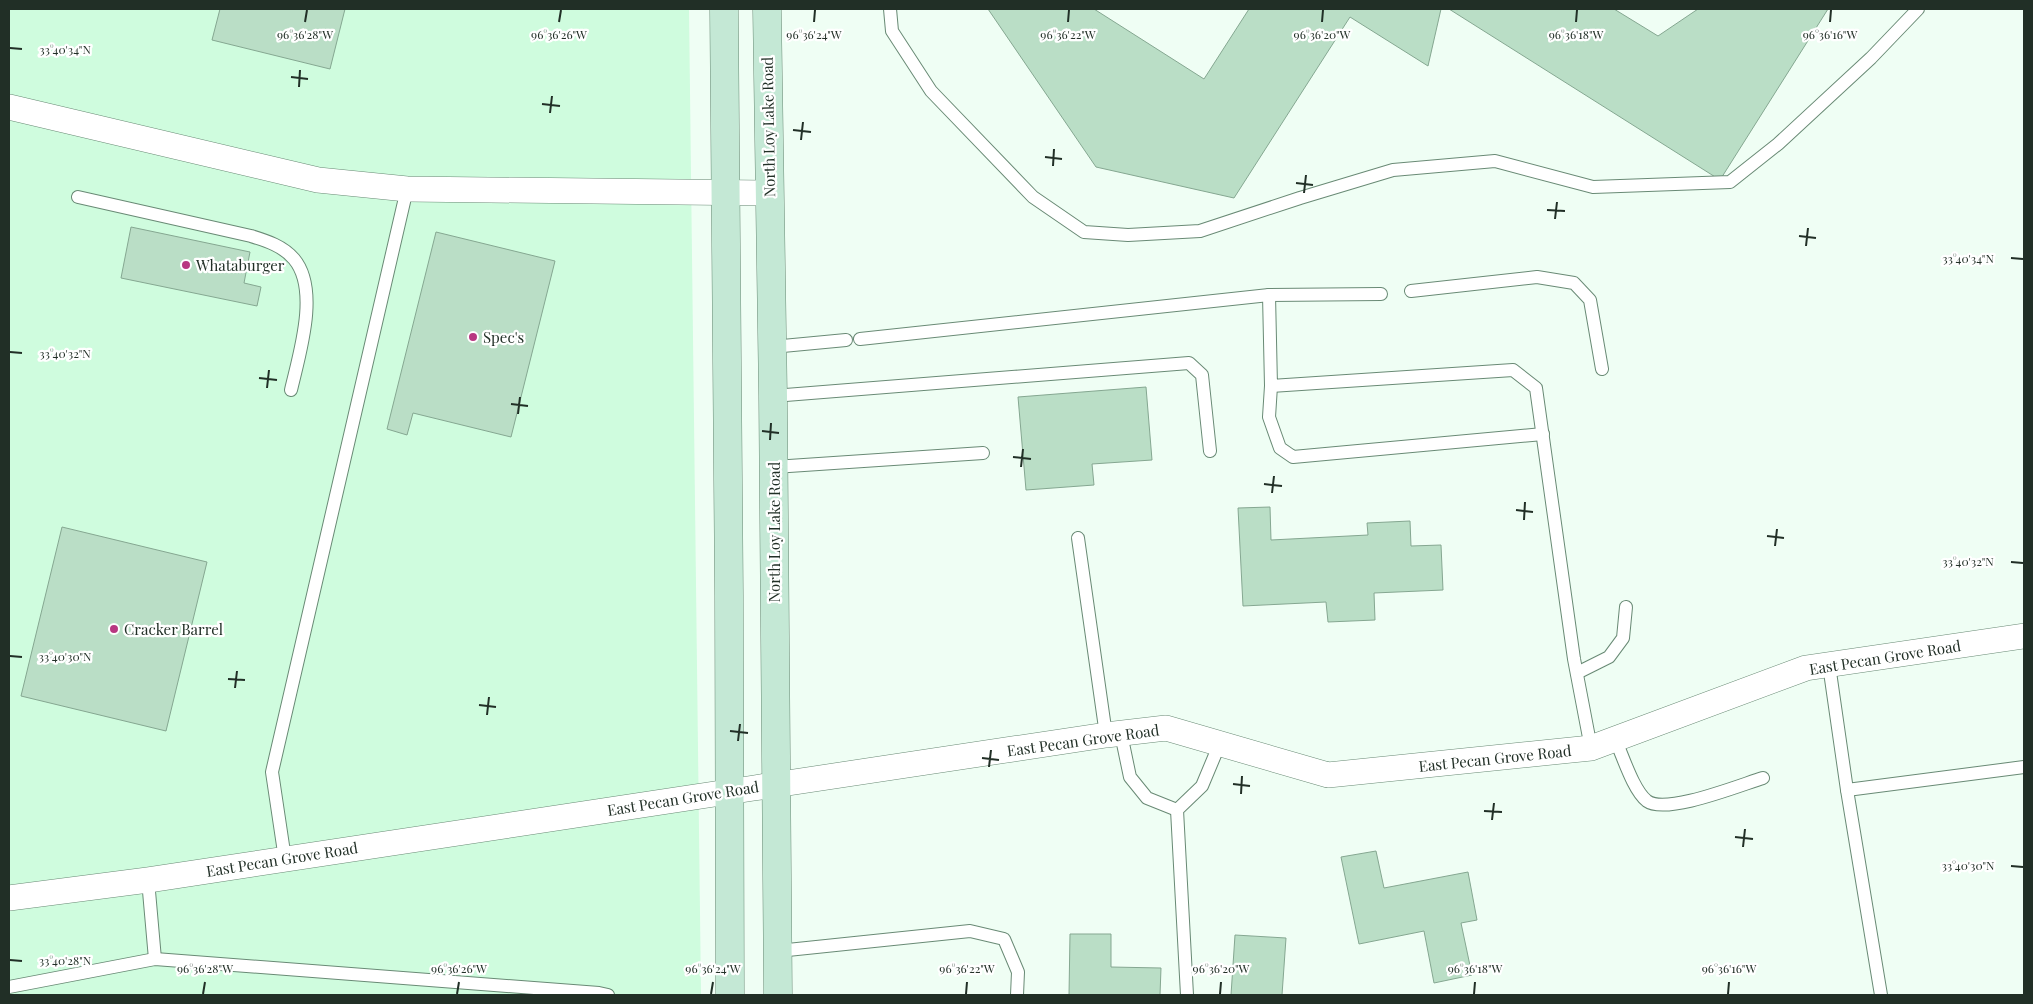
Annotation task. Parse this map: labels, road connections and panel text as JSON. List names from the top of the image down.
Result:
{
  "streets": {
    "main road": ["North Loy Lake Road"],
    "street": ["East Pecan Grove Road"]
  },
  "crossings": [
    ["North Loy Lake Road", "East Pecan Grove Road"]
  ],
  "places": ["Whataburger", "Spec's", "Cracker Barrel"],
  "coordinates": [
    "96°36'28\"W",
    "96°36'26\"W",
    "96°36'24\"W",
    "96°36'22\"W",
    "96°36'20\"W",
    "96°36'18\"W",
    "96°36'16\"W",
    "33°40'34\"N",
    "33°40'32\"N",
    "33°40'30\"N",
    "33°40'28\"N"
  ]
}
